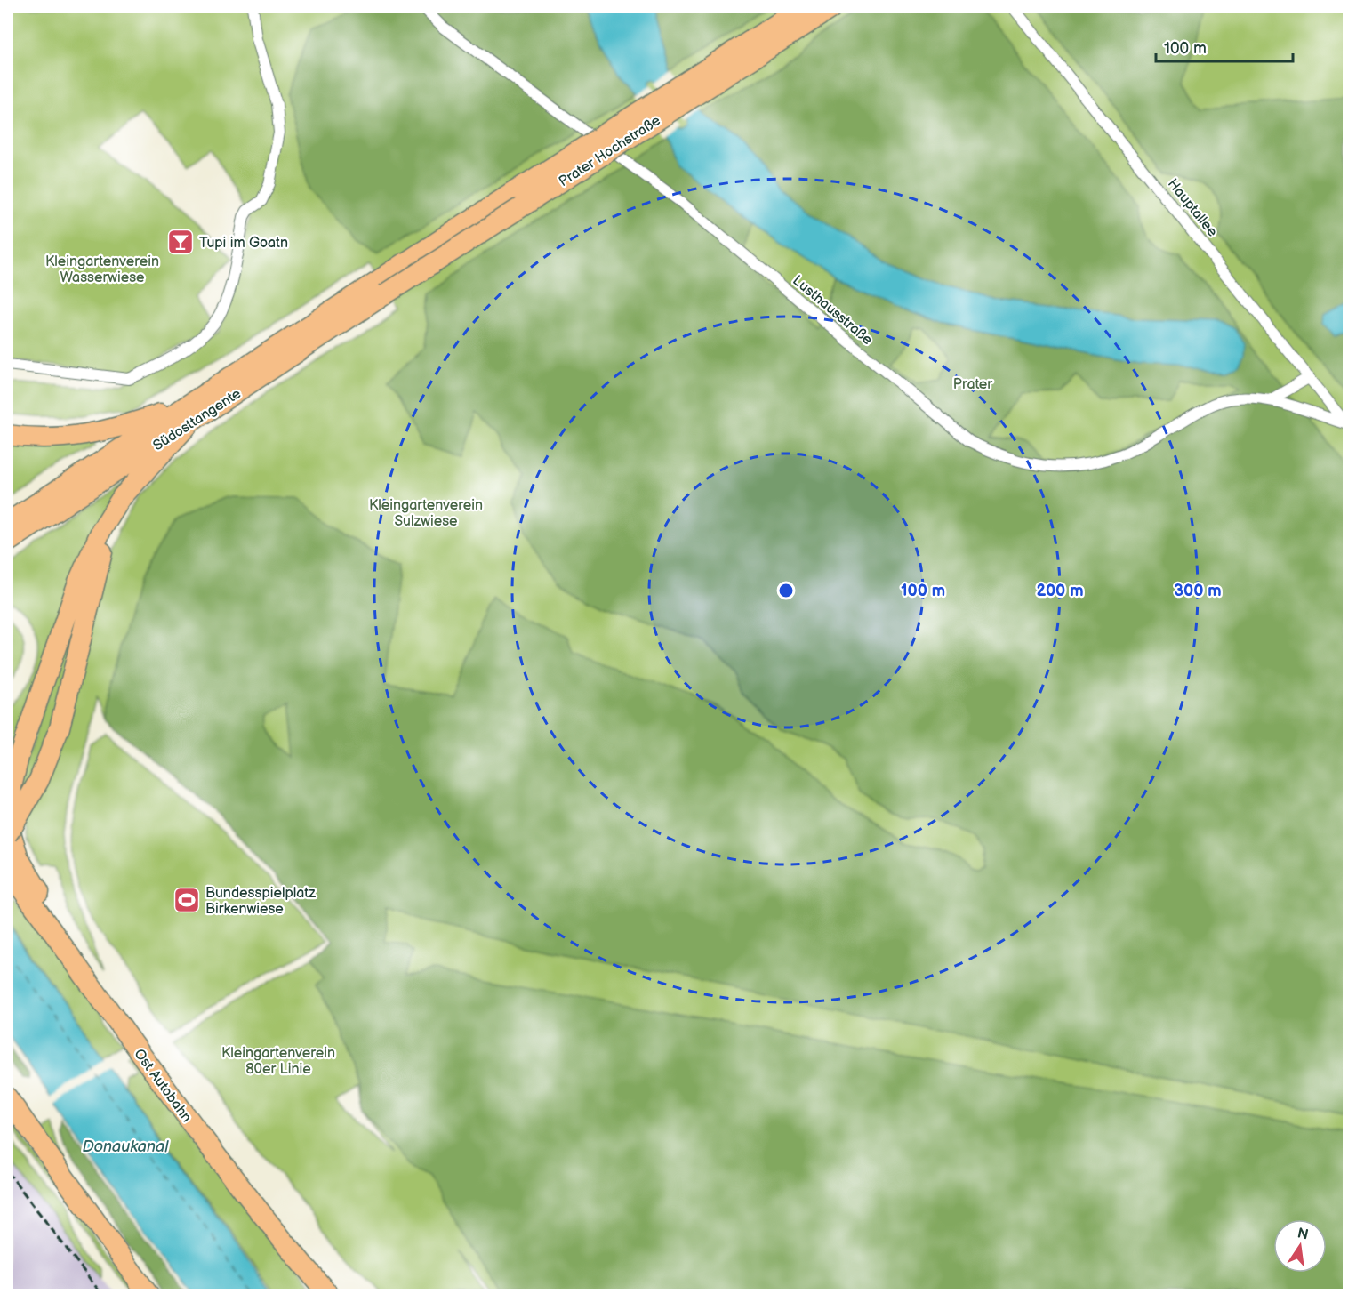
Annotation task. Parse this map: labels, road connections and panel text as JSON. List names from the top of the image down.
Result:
{
  "streets": {
    "highway": ["Prater Hochstraße", "Südosttangente", "Ost Autobahn"],
    "street": ["Hauptallee", "Lusthausstraße"]
  },
  "crossings": [
    ["Prater Hochstraße", "Südosttangente"],
    ["Hauptallee", "Lusthausstraße"]
  ],
  "water": ["Donaukanal"],
  "parks": [
    "Kleingartenverein Wasserwiese",
    "Prater",
    "Kleingartenverein Sulzwiese",
    "Kleingartenverein 80er Linie"
  ],
  "places": {
    "bar": ["Tupi im Goatn"],
    "sports": ["Bundesspielplatz Birkenwiese"]
  },
  "scale_bar": "100 m",
  "north": "top",
  "rings": ["100 m", "200 m", "300 m"]
}
